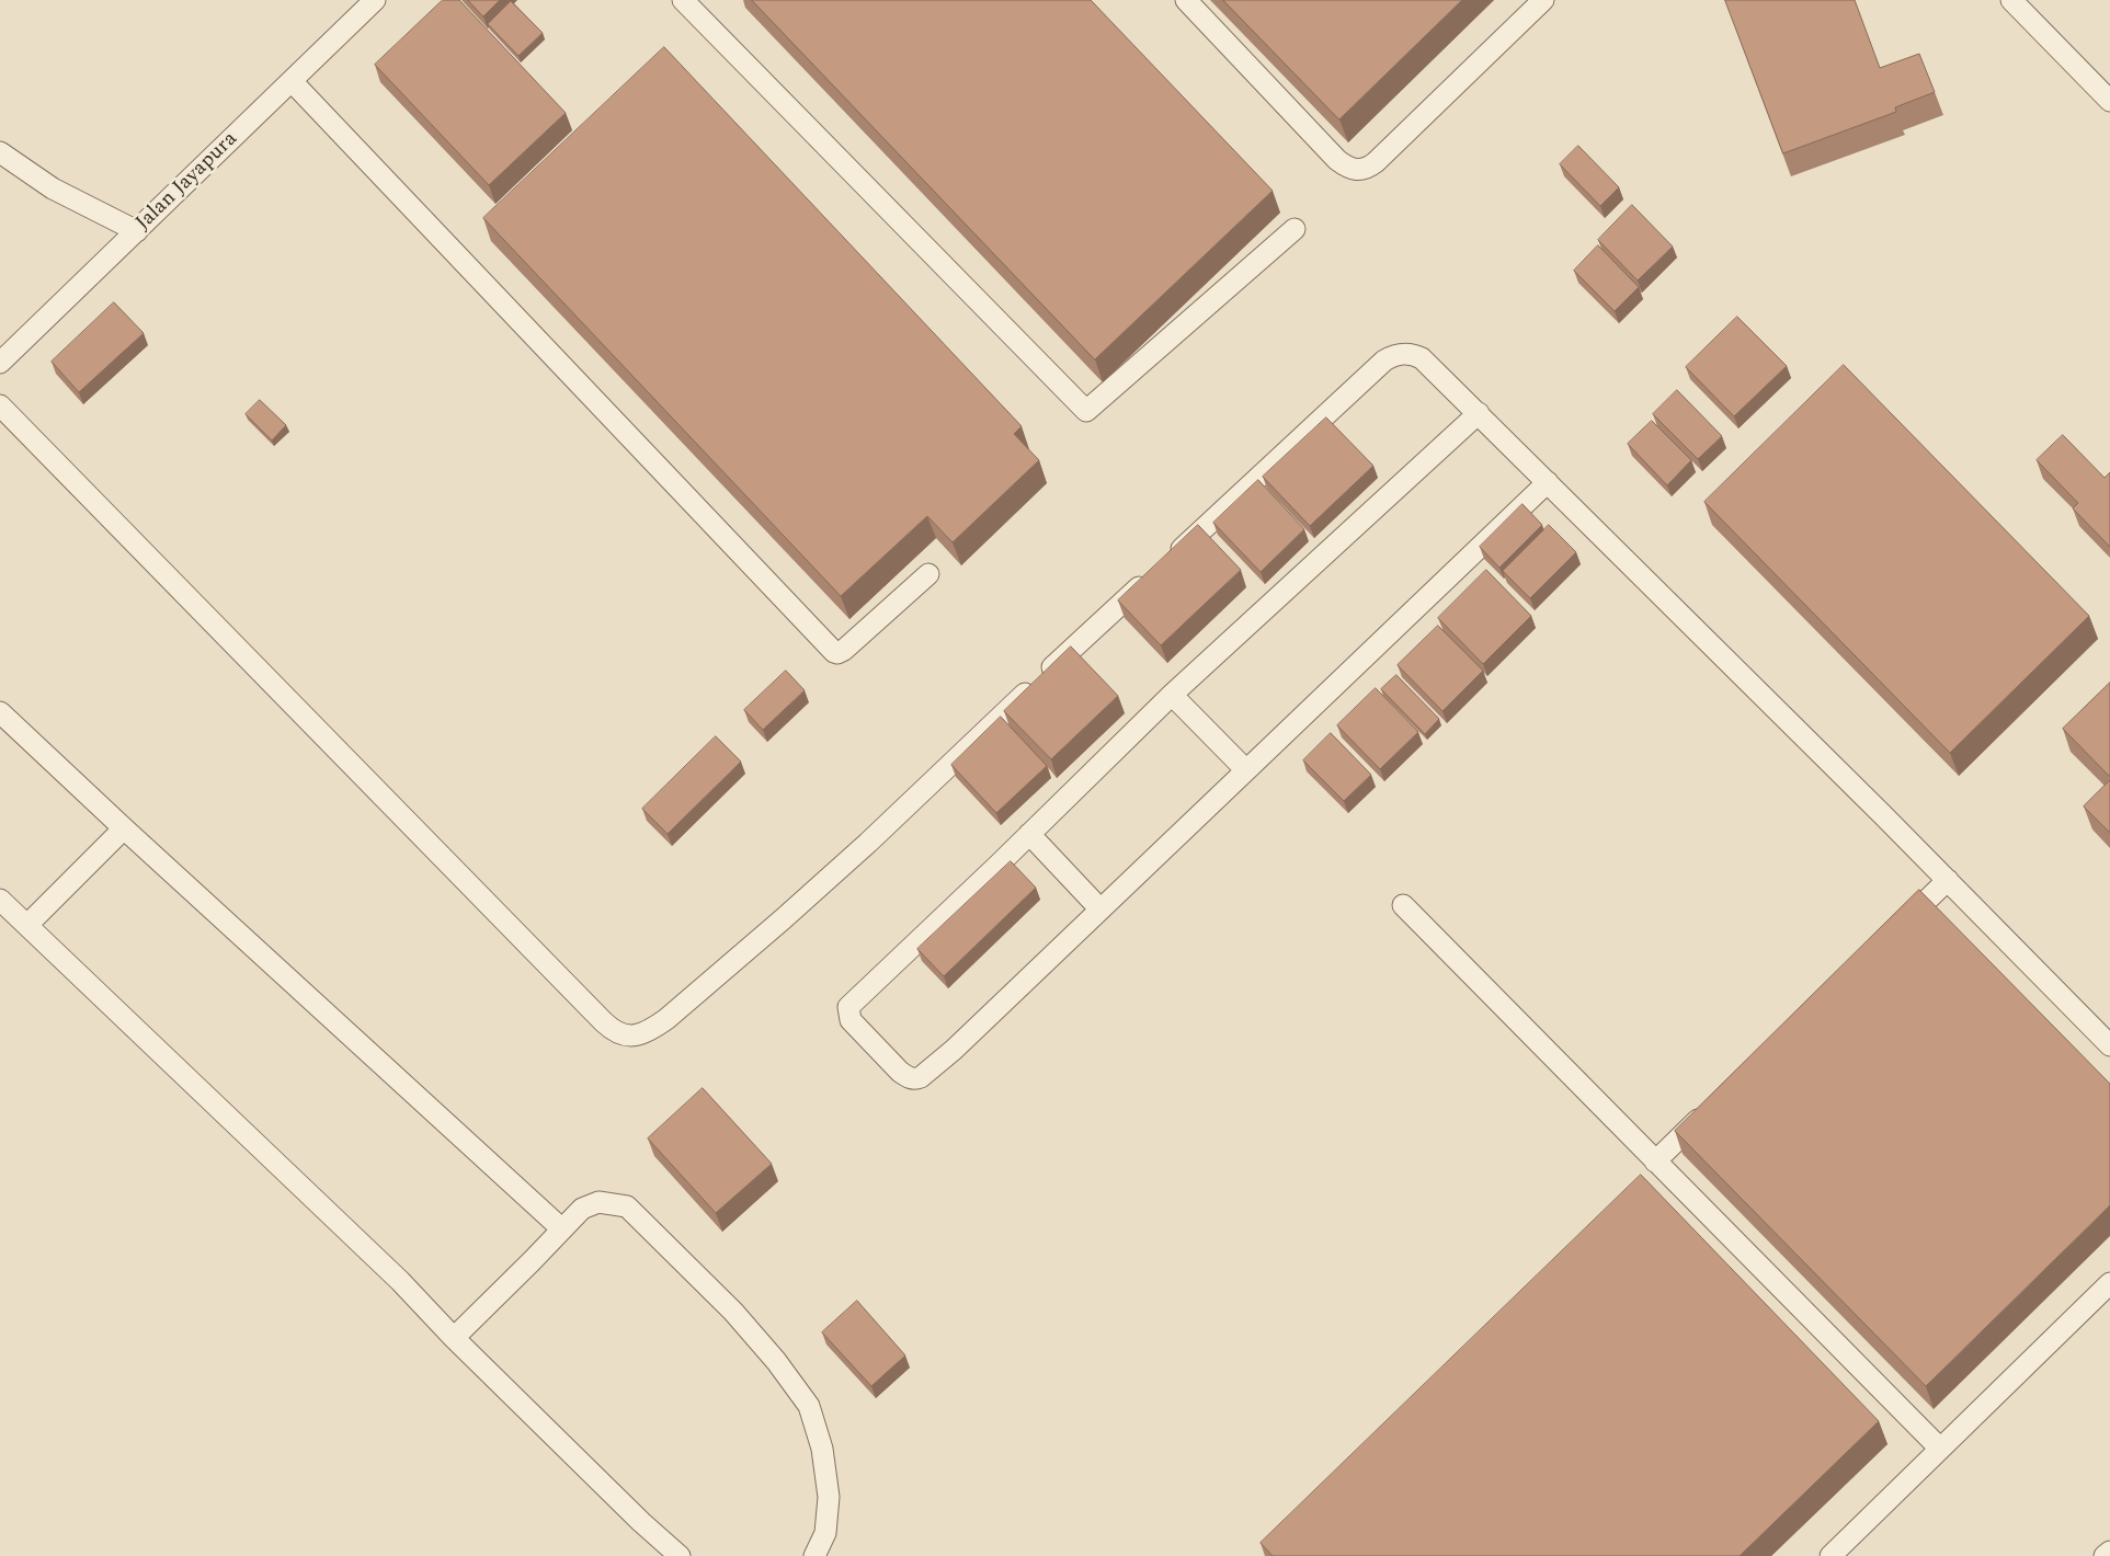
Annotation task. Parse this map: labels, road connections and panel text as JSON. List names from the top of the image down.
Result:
{
  "streets": {
    "lane": ["Jalan Jayapura"]
  }
}
